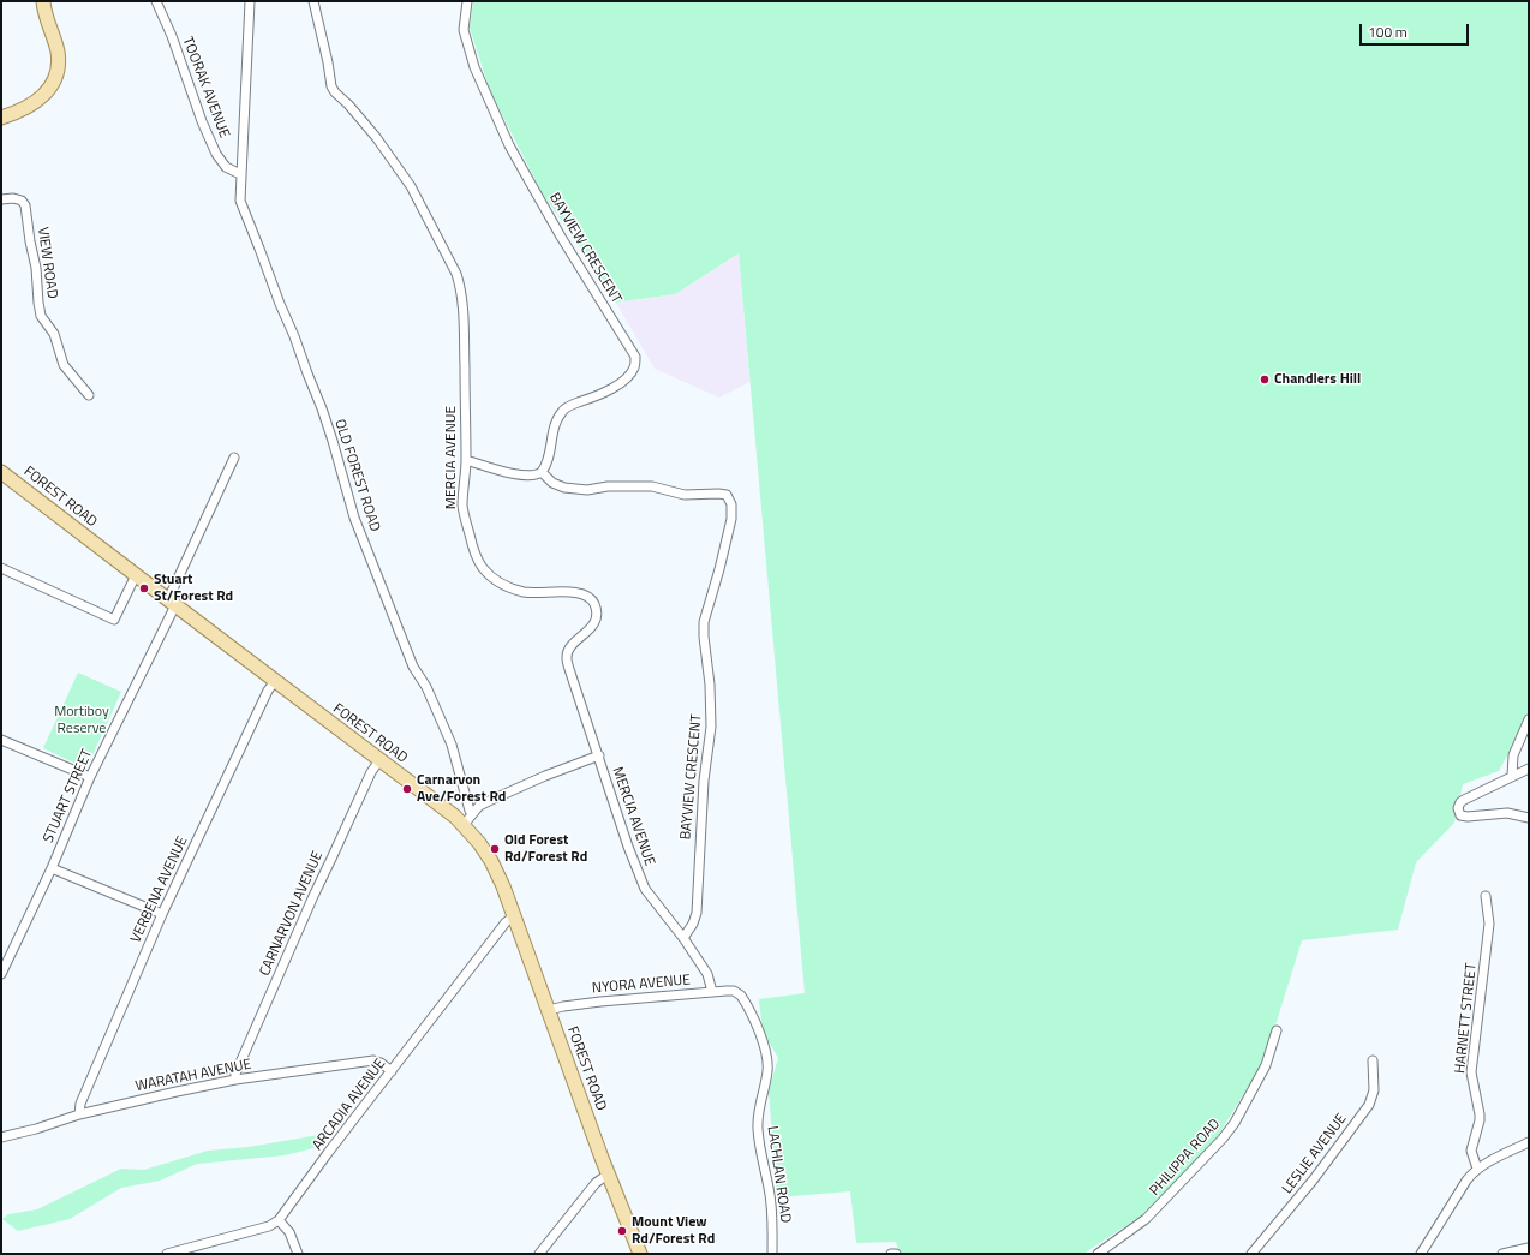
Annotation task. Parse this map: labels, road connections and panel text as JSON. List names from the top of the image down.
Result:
{
  "streets": {
    "main road": ["FOREST ROAD"],
    "street": [
      "TOORAK AVENUE",
      "BAYVIEW CRESCENT",
      "VIEW ROAD",
      "MERCIA AVENUE",
      "OLD FOREST ROAD",
      "STUART STREET",
      "VERBENA AVENUE",
      "CARNARVON AVENUE",
      "NYORA AVENUE",
      "HARNETT STREET",
      "WARATAH AVENUE",
      "ARCADIA AVENUE",
      "LESLIE AVENUE",
      "PHILIPPA ROAD",
      "LACHLAN ROAD"
    ]
  },
  "crossings": [
    ["TOORAK AVENUE", "OLD FOREST ROAD"],
    ["BAYVIEW CRESCENT", "MERCIA AVENUE"],
    ["MERCIA AVENUE", "NYORA AVENUE"],
    ["FOREST ROAD", "STUART STREET"],
    ["FOREST ROAD", "VERBENA AVENUE"],
    ["FOREST ROAD", "CARNARVON AVENUE"],
    ["FOREST ROAD", "NYORA AVENUE"],
    ["FOREST ROAD", "ARCADIA AVENUE"],
    ["VERBENA AVENUE", "WARATAH AVENUE"],
    ["CARNARVON AVENUE", "WARATAH AVENUE"],
    ["NYORA AVENUE", "LACHLAN ROAD"],
    ["WARATAH AVENUE", "ARCADIA AVENUE"]
  ],
  "parks": ["Mortiboy Reserve"],
  "places": [
    "Chandlers Hill",
    "Stuart St/Forest Rd",
    "Carnarvon Ave/Forest Rd",
    "Old Forest Rd/Forest Rd",
    "Mount View Rd/Forest Rd"
  ],
  "scale_bar": "100 m"
}
